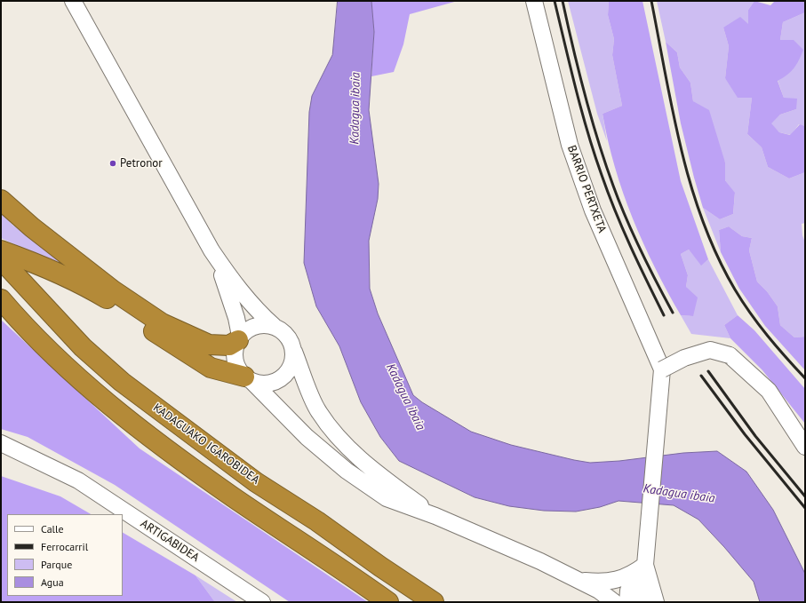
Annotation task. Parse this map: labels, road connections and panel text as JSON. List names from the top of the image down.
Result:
{
  "streets": {
    "highway": ["KADAGUAKO IGAROBIDEA"],
    "street": ["BARRIO PERTXETA", "ARTIGABIDEA"]
  },
  "water": ["Kadagua ibaia"],
  "places": ["Petronor"],
  "legend": [
    "Calle",
    "Ferrocarril",
    "Parque",
    "Agua"
  ]
}
